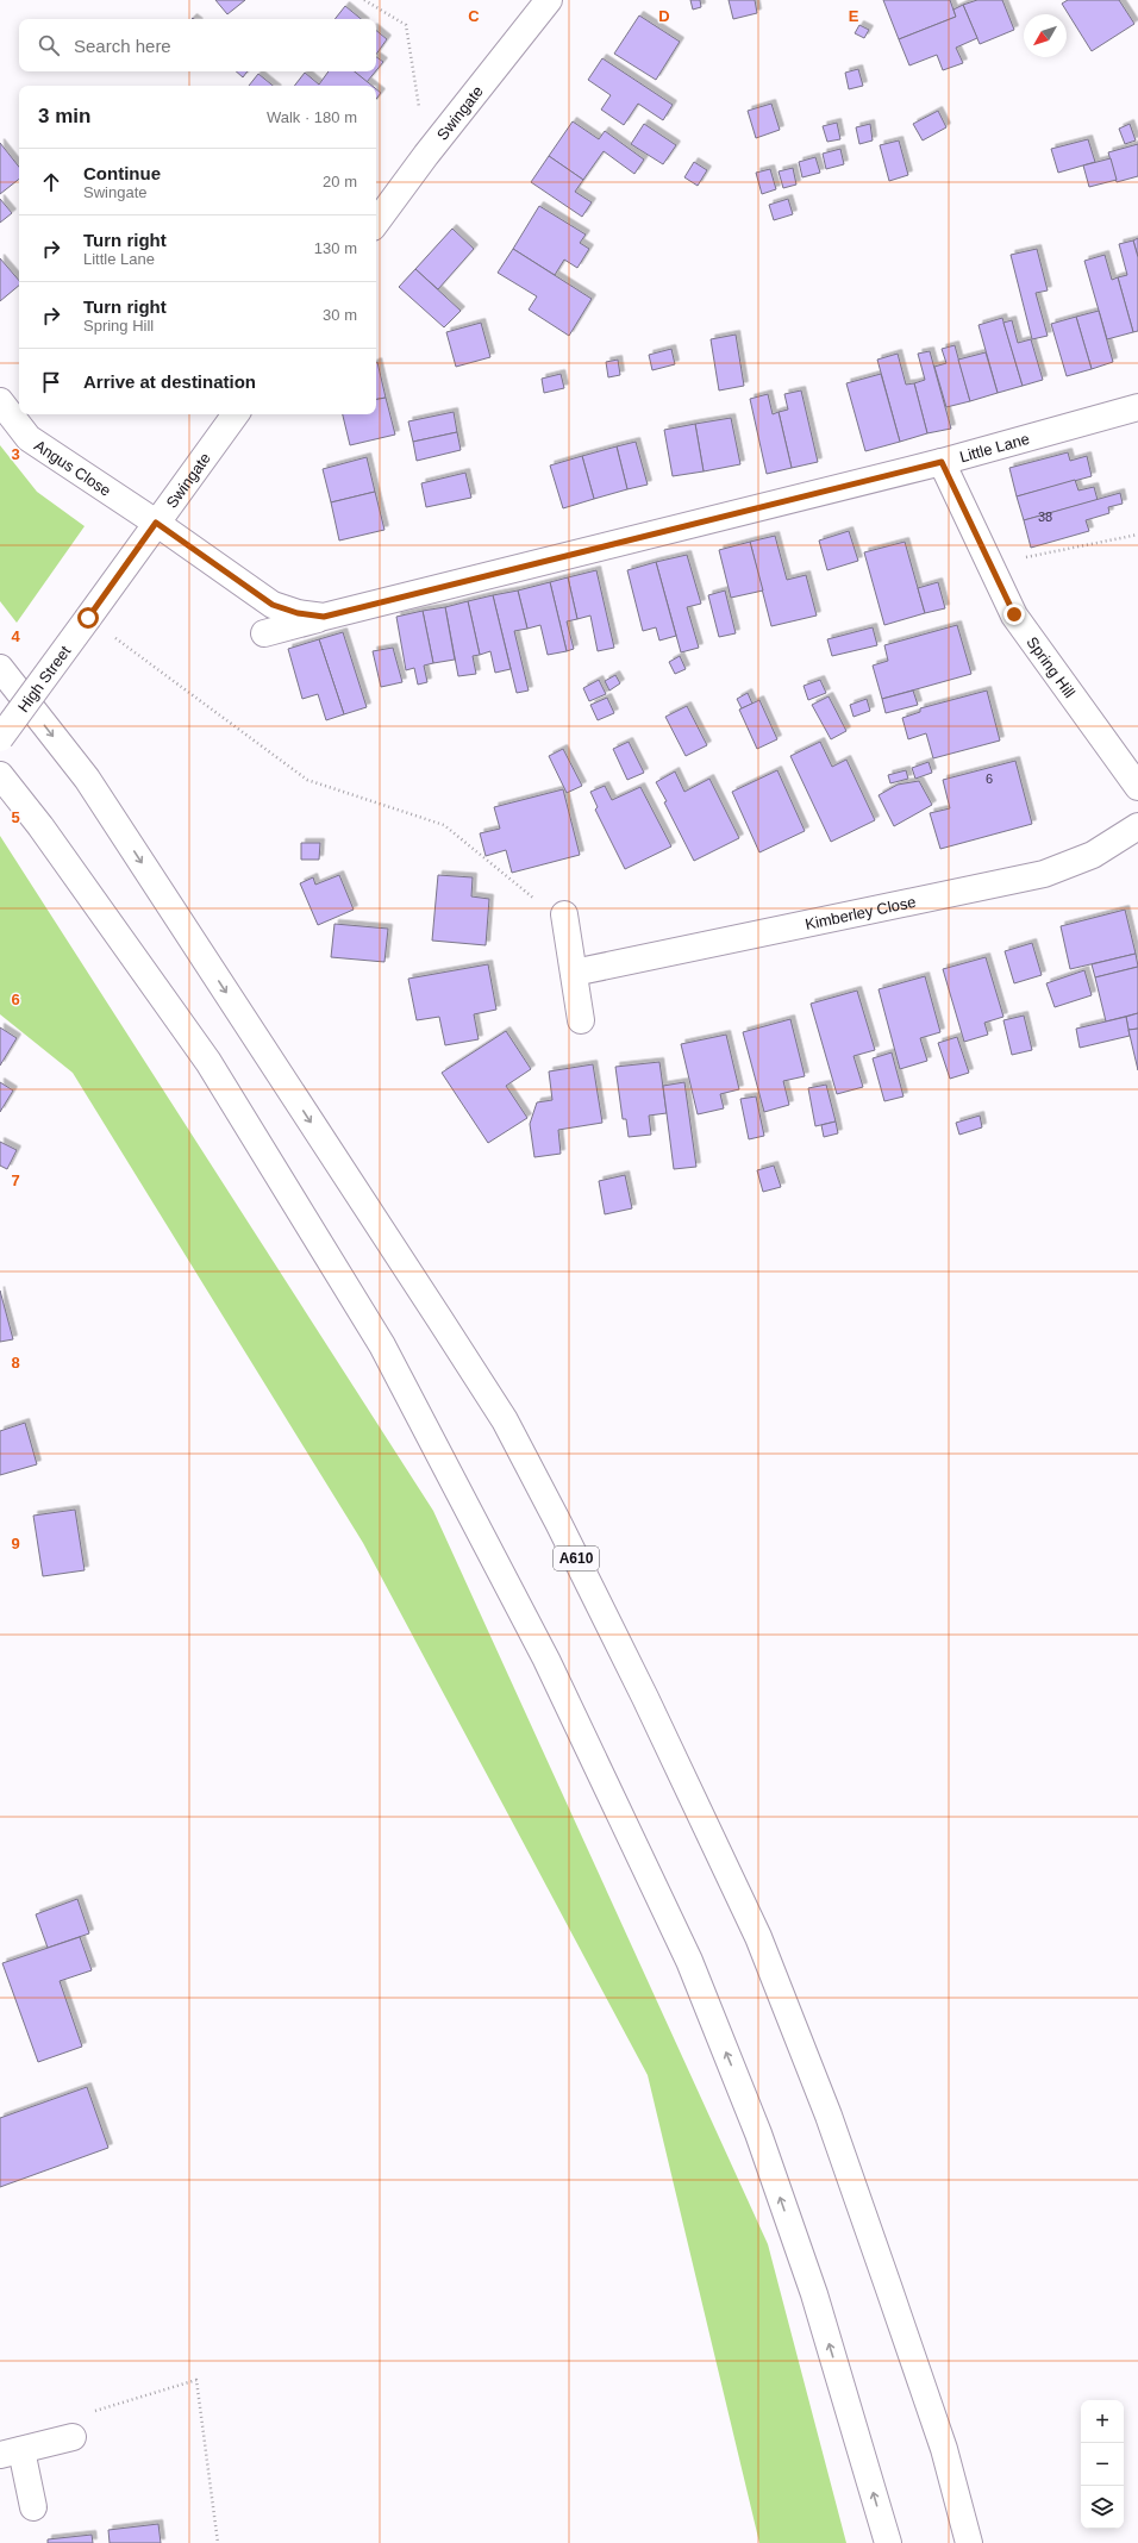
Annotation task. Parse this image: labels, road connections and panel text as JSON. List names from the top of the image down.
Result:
{
  "streets": {
    "main road": [
      "Swingate",
      "Little Lane",
      "Angus Close",
      "Spring Hill",
      "High Street",
      "Kimberley Close",
      "A610"
    ]
  },
  "crossings": [
    ["Swingate", "Little Lane"],
    ["Swingate", "Angus Close"],
    ["Swingate", "High Street"],
    ["Little Lane", "Angus Close"],
    ["Little Lane", "Spring Hill"]
  ],
  "house_numbers": ["38", "6"],
  "north": "bottom left",
  "page": {
    "search": "Search here",
    "heading": ["3 min", "Walk · 180 m"],
    "list": [
      ["Continue", "Swingate", "20 m"],
      ["Turn right", "Little Lane", "130 m"],
      ["Turn right", "Spring Hill", "30 m"],
      "Arrive at destination"
    ],
    "map_buttons": ["+", "−"]
  },
  "grid": {
    "columns": ["C", "D", "E"],
    "rows": [
      "3",
      "4",
      "5",
      "6",
      "7",
      "8",
      "9"
    ]
  }
}
